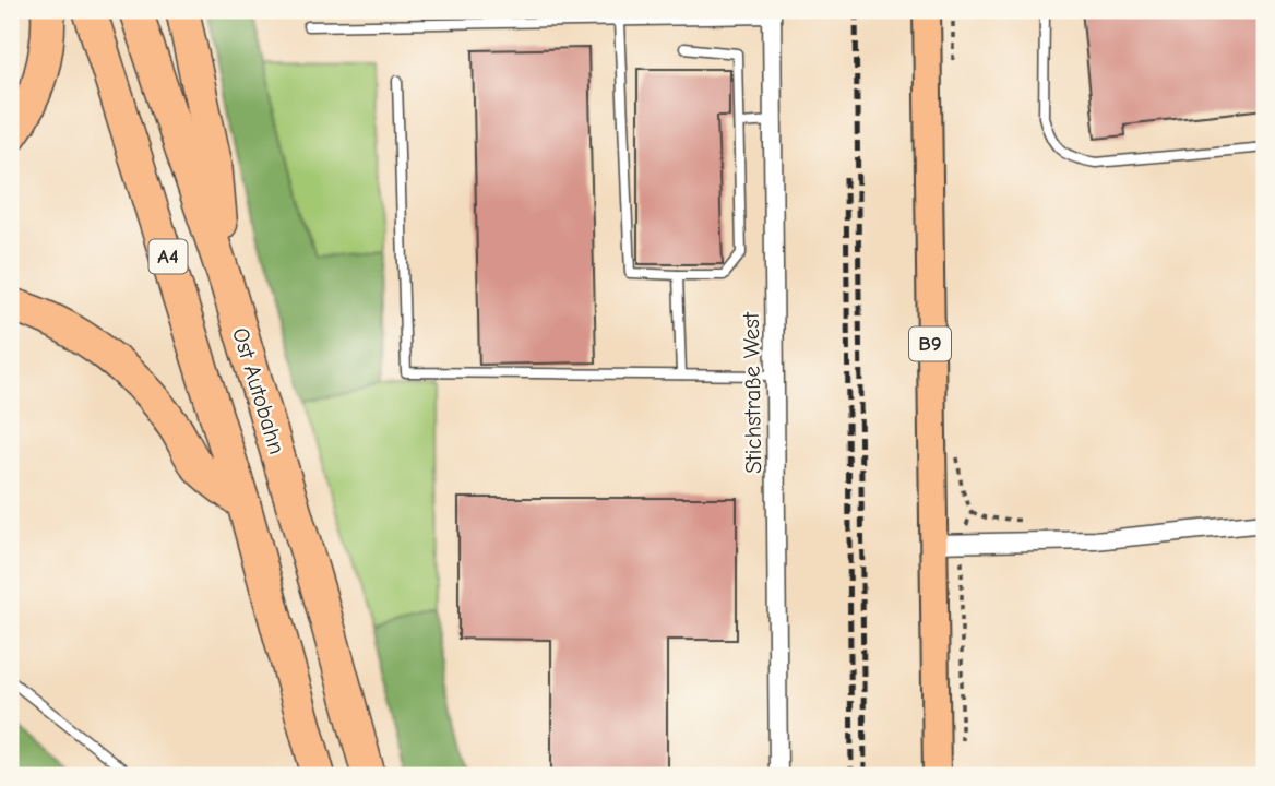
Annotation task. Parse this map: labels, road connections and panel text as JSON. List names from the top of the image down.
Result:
{
  "streets": {
    "highway": ["A4", "Ost Autobahn"],
    "main road": ["B9"],
    "street": ["Stichstraße West"]
  }
}
